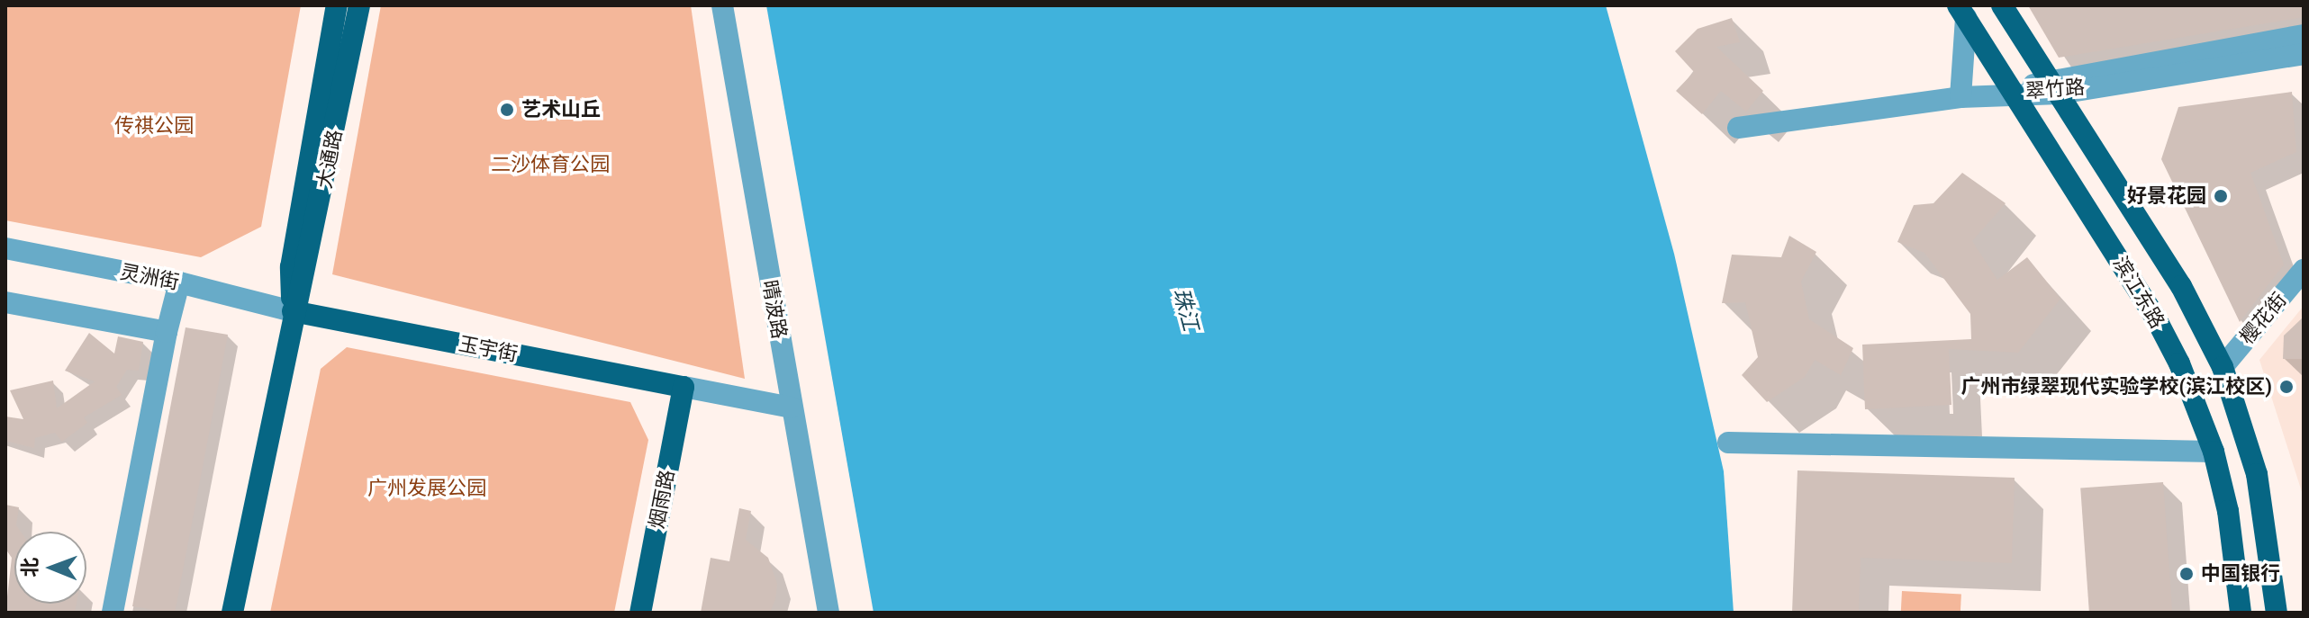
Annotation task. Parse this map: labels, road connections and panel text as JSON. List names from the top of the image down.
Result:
{
  "streets": {
    "main road": [
      "大通路",
      "滨江东路",
      "玉宇街",
      "烟雨路"
    ],
    "street": [
      "翠竹路",
      "灵洲街",
      "晴波路",
      "樱花街"
    ]
  },
  "crossings": [
    ["翠竹路", "滨江东路"],
    ["大通路", "灵洲街"],
    ["大通路", "玉宇街"],
    ["灵洲街", "玉宇街"],
    ["滨江东路", "樱花街"],
    ["玉宇街", "烟雨路"]
  ],
  "water": ["珠江"],
  "parks": ["传祺公园", "二沙体育公园", "广州发展公园"],
  "places": [
    "艺术山丘",
    "好景花园",
    "广州市绿翠现代实验学校(滨江校区)",
    "中国银行"
  ],
  "north": "left"
}
